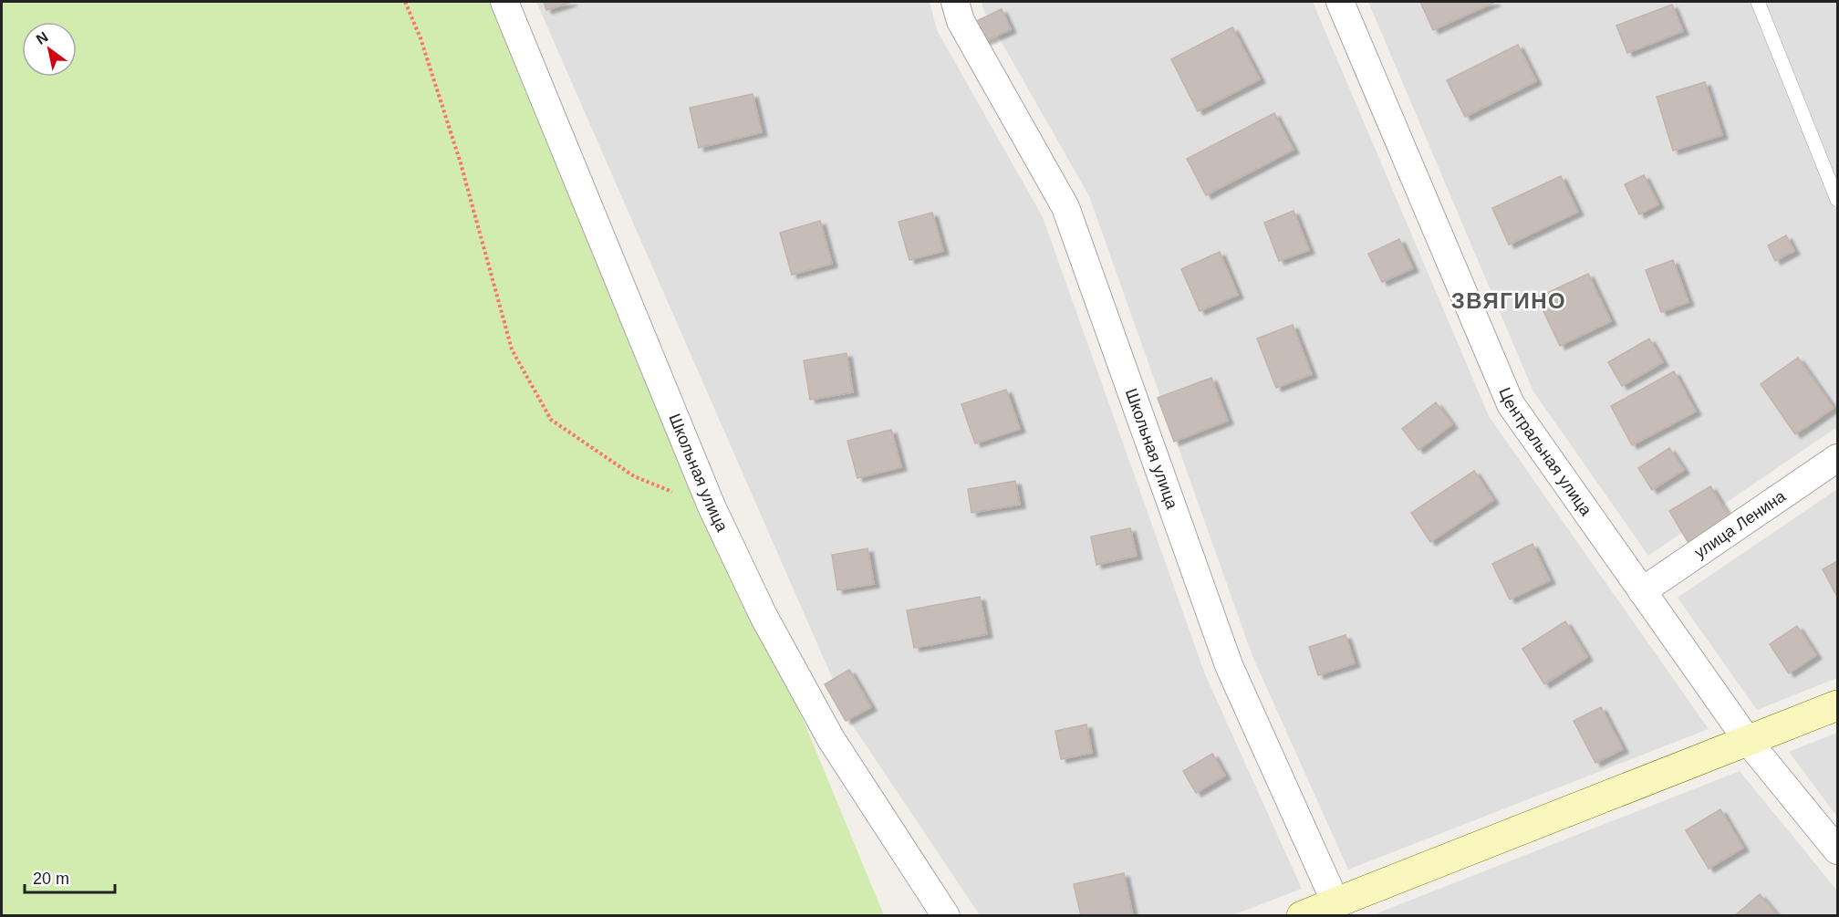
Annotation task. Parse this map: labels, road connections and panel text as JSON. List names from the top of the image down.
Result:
{
  "streets": {
    "street": ["Школьная улица", "Центральная улица", "улица Ленина"]
  },
  "crossings": [
    ["Центральная улица", "улица Ленина"]
  ],
  "districts": ["ЗВЯГИНО"],
  "scale_bar": "20 m",
  "north": "top left"
}
